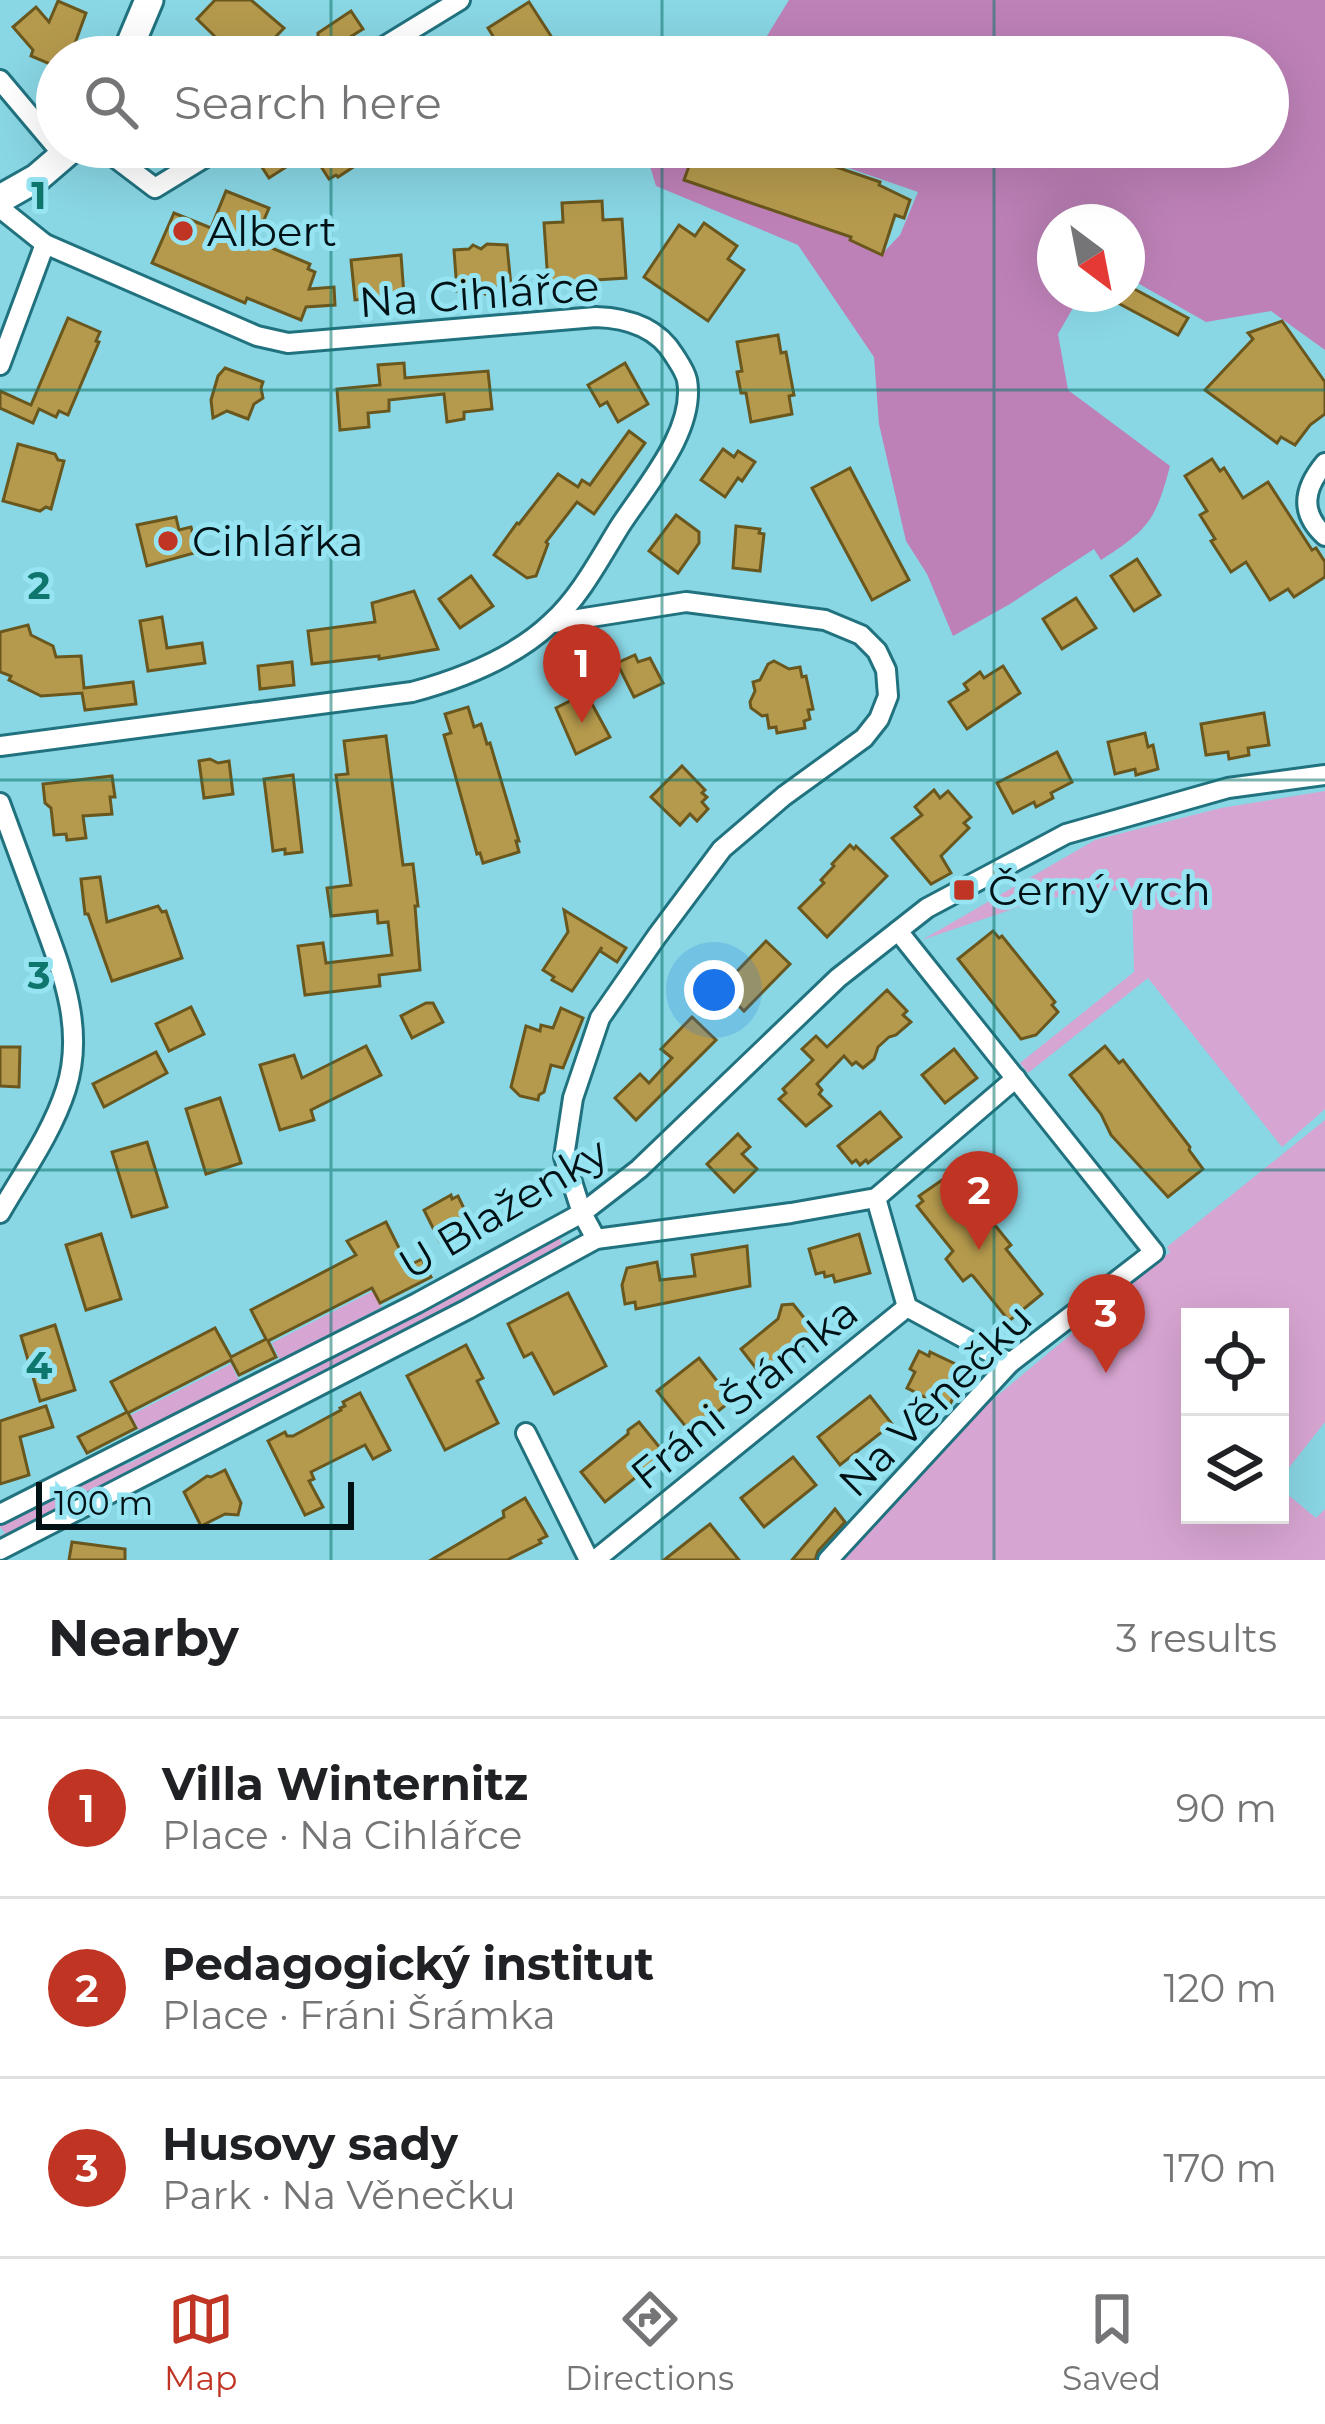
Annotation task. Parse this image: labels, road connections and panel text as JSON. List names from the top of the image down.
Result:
{
  "streets": {
    "street": [
      "Na Cihlářce",
      "U Blaženky",
      "Fráni Šrámka",
      "Na Věnečku"
    ]
  },
  "places": {
    "other": ["Albert", "Cihlářka"],
    "transit": ["Černý vrch"]
  },
  "scale_bar": "100 m",
  "north": "bottom right",
  "page": {
    "search": "Search here",
    "pins": ["1", "2", "3"],
    "scale": "100 m",
    "heading": ["Nearby", "3 results"],
    "list": [
      {
        "mark": "1",
        "name": "Villa Winternitz",
        "note": "Place · Na Cihlářce",
        "value": "90 m"
      },
      {
        "mark": "2",
        "name": "Pedagogický institut",
        "note": "Place · Fráni Šrámka",
        "value": "120 m"
      },
      {
        "mark": "3",
        "name": "Husovy sady",
        "note": "Park · Na Věnečku",
        "value": "170 m"
      }
    ],
    "nav": ["Map", "Directions", "Saved"]
  },
  "grid": {
    "rows": [
      "1",
      "2",
      "3",
      "4"
    ]
  }
}
